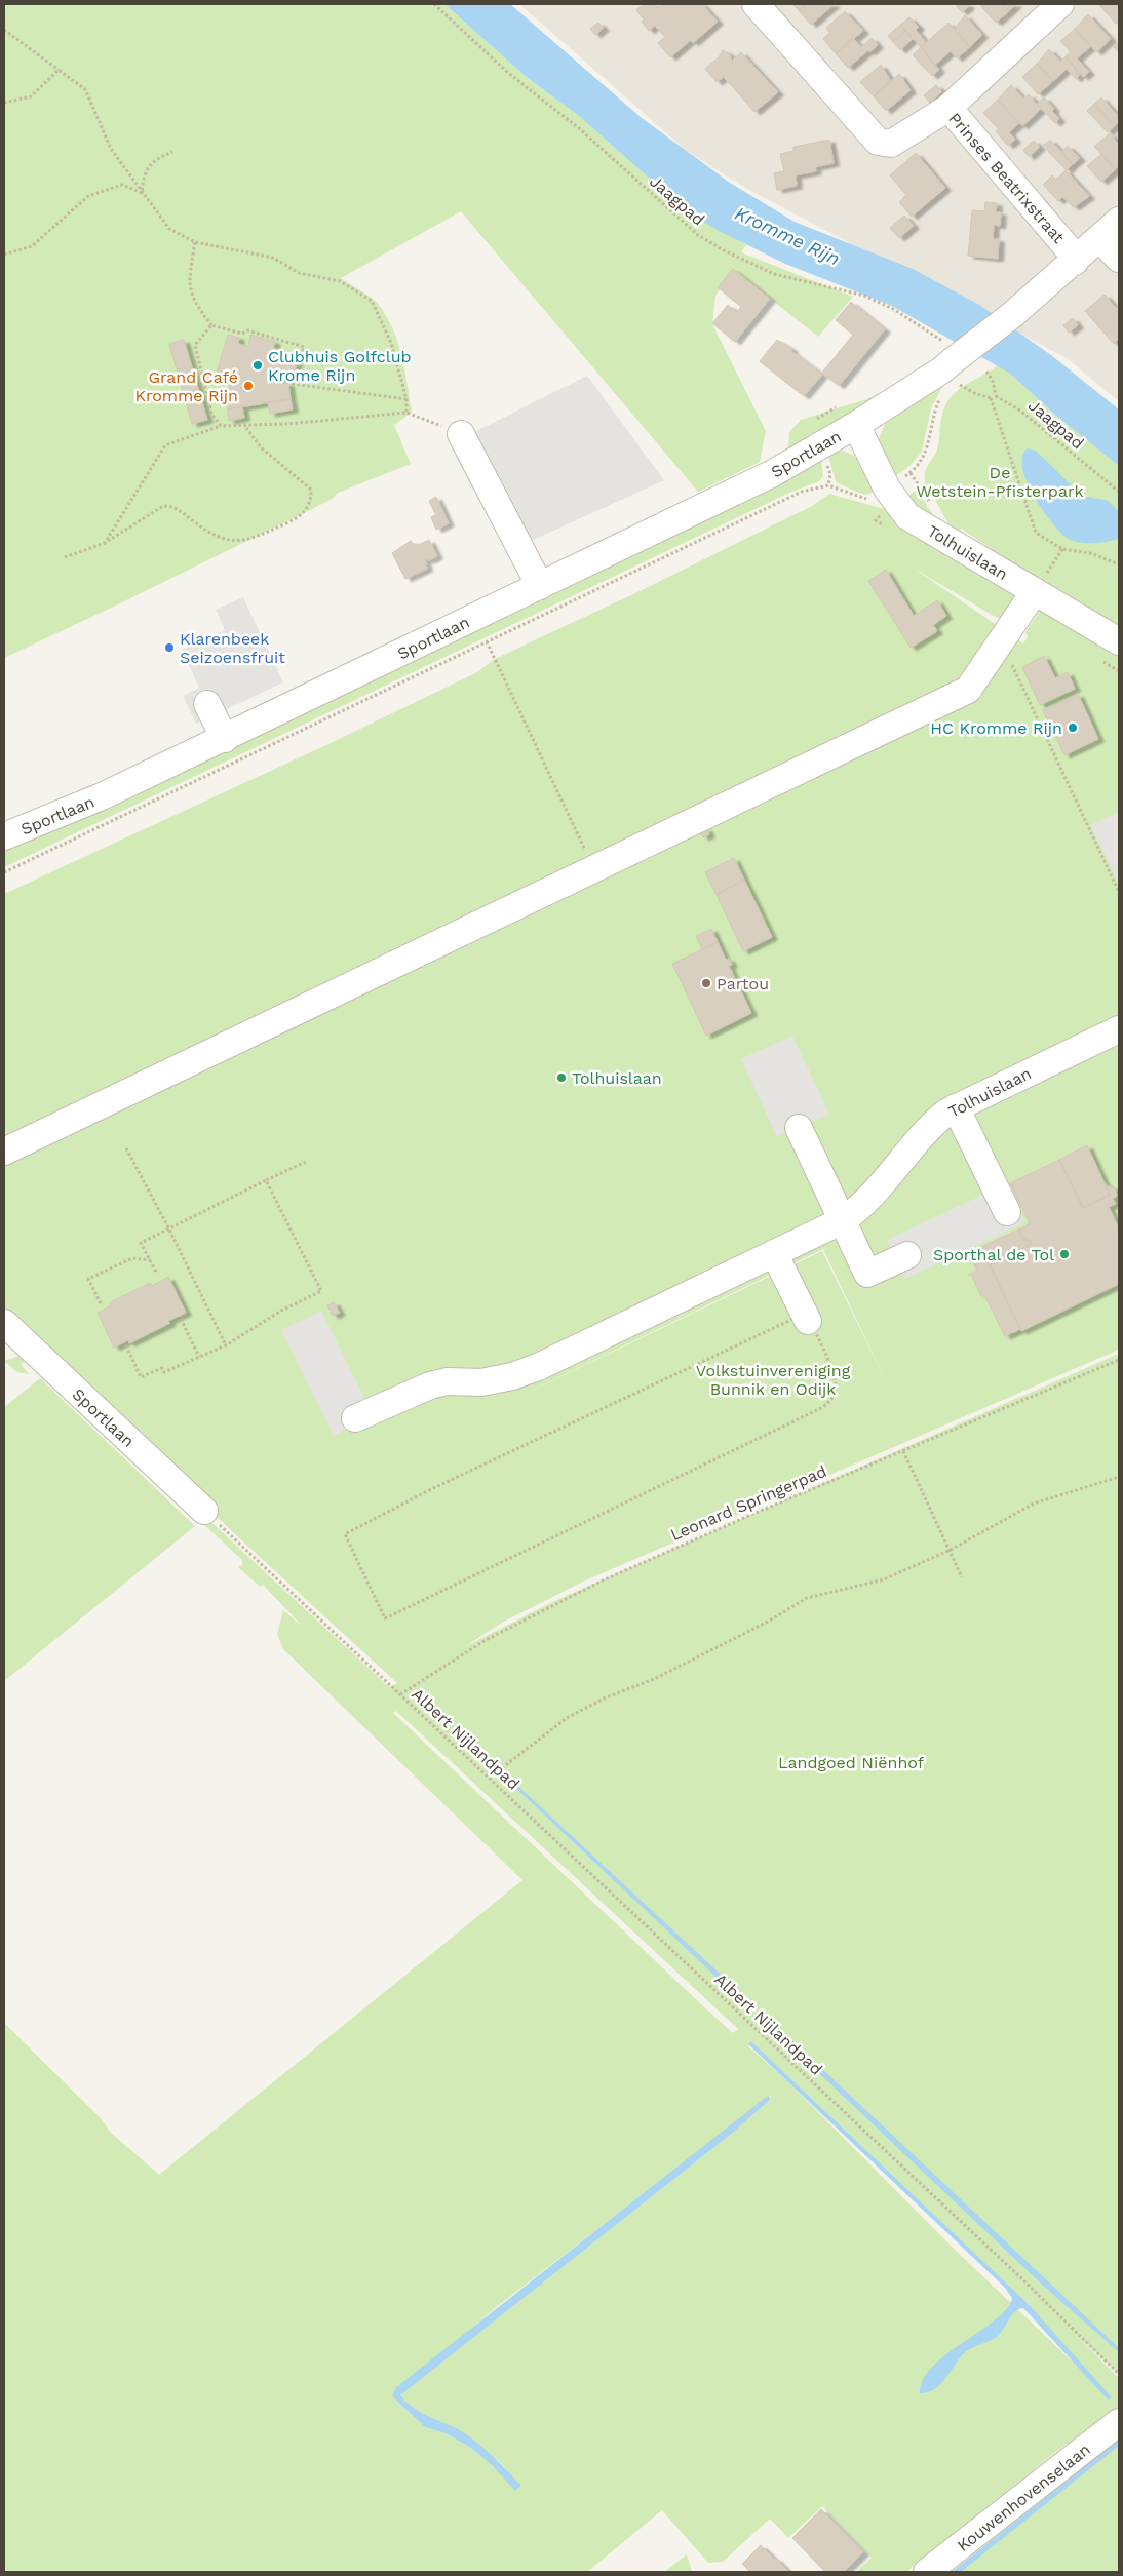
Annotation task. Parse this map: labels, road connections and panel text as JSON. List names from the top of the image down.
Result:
{
  "streets": {
    "street": [
      "Prinses Beatrixstraat",
      "Sportlaan",
      "Tolhuislaan",
      "Kouwenhovenselaan"
    ],
    "path": ["Jaagpad", "Leonard Springerpad", "Albert Nijlandpad"]
  },
  "crossings": [
    ["Prinses Beatrixstraat", "Sportlaan"],
    ["Jaagpad", "Sportlaan"],
    ["Sportlaan", "Tolhuislaan"],
    ["Sportlaan", "Albert Nijlandpad"],
    ["Leonard Springerpad", "Albert Nijlandpad"]
  ],
  "water": ["Kromme Rijn"],
  "parks": ["De Wetstein-Pfisterpark", "Volkstuinvereniging Bunnik en Odijk", "Landgoed Niënhof"],
  "places": [
    "Clubhuis Golfclub Krome Rijn",
    "Grand Café Kromme Rijn",
    "Klarenbeek Seizoensfruit",
    "HC Kromme Rijn",
    "Partou",
    "Tolhuislaan",
    "Sporthal de Tol"
  ]
}
